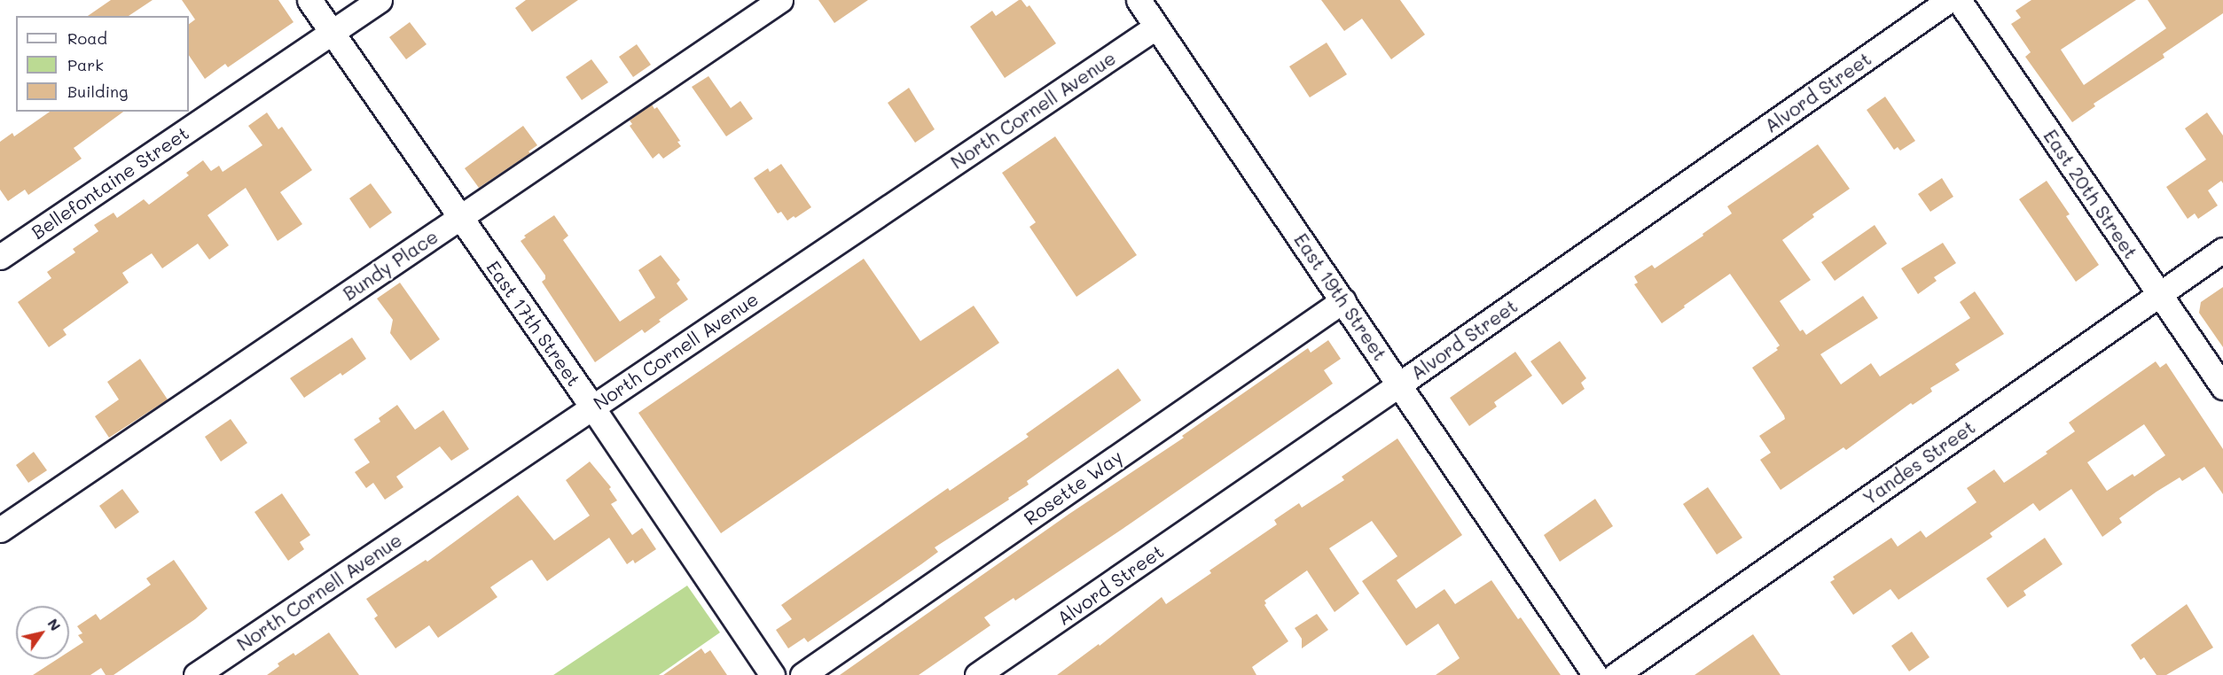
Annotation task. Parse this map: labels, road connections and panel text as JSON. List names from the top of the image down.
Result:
{
  "streets": {
    "street": [
      "Alvord Street",
      "North Cornell Avenue",
      "Bellefontaine Street",
      "East 20th Street",
      "Bundy Place",
      "East 19th Street",
      "East 17th Street",
      "Yandes Street",
      "Rosette Way"
    ]
  },
  "crossings": [
    ["Alvord Street", "East 19th Street"],
    ["North Cornell Avenue", "East 19th Street"],
    ["North Cornell Avenue", "East 17th Street"],
    ["Bellefontaine Street", "East 17th Street"],
    ["East 20th Street", "Yandes Street"],
    ["Bundy Place", "East 17th Street"],
    ["East 19th Street", "Rosette Way"]
  ],
  "legend": ["Road", "Park", "Building"],
  "north": "top right"
}
